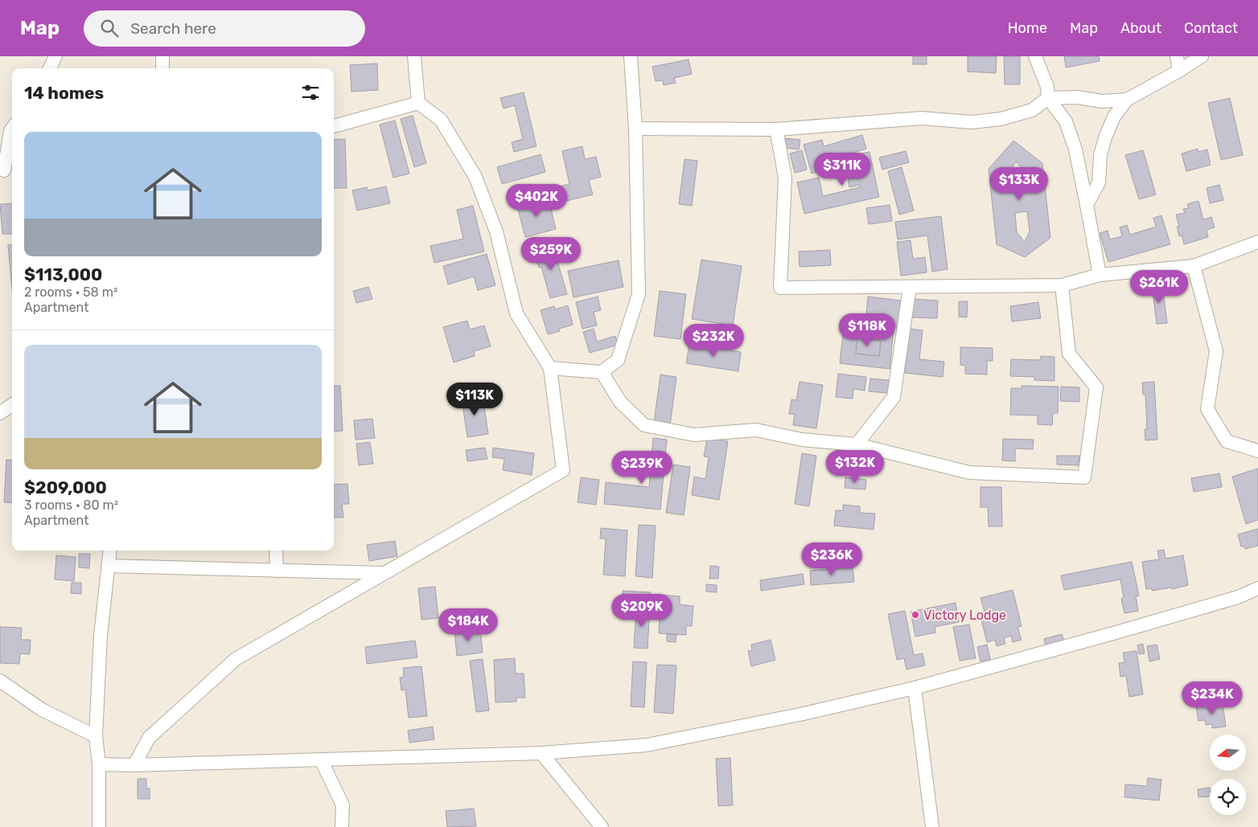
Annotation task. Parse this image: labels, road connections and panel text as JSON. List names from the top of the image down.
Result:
{
  "places": ["Victory Lodge"],
  "north": "left",
  "page": {
    "header": "Map",
    "search": "Search here",
    "nav": [
      "Home",
      "Map",
      "About",
      "Contact"
    ],
    "heading": "14 homes",
    "list": [
      {
        "name": "$113,000",
        "note": "2 rooms · 58 m² · Apartment"
      },
      {
        "name": "$209,000",
        "note": "3 rooms · 80 m² · Apartment"
      }
    ],
    "price": [
      "$311K",
      "$133K",
      "$402K",
      "$259K",
      "$261K",
      "$118K",
      "$232K",
      "$113K",
      "$132K",
      "$239K",
      "$236K",
      "$209K",
      "$184K",
      "$234K"
    ]
  }
}
